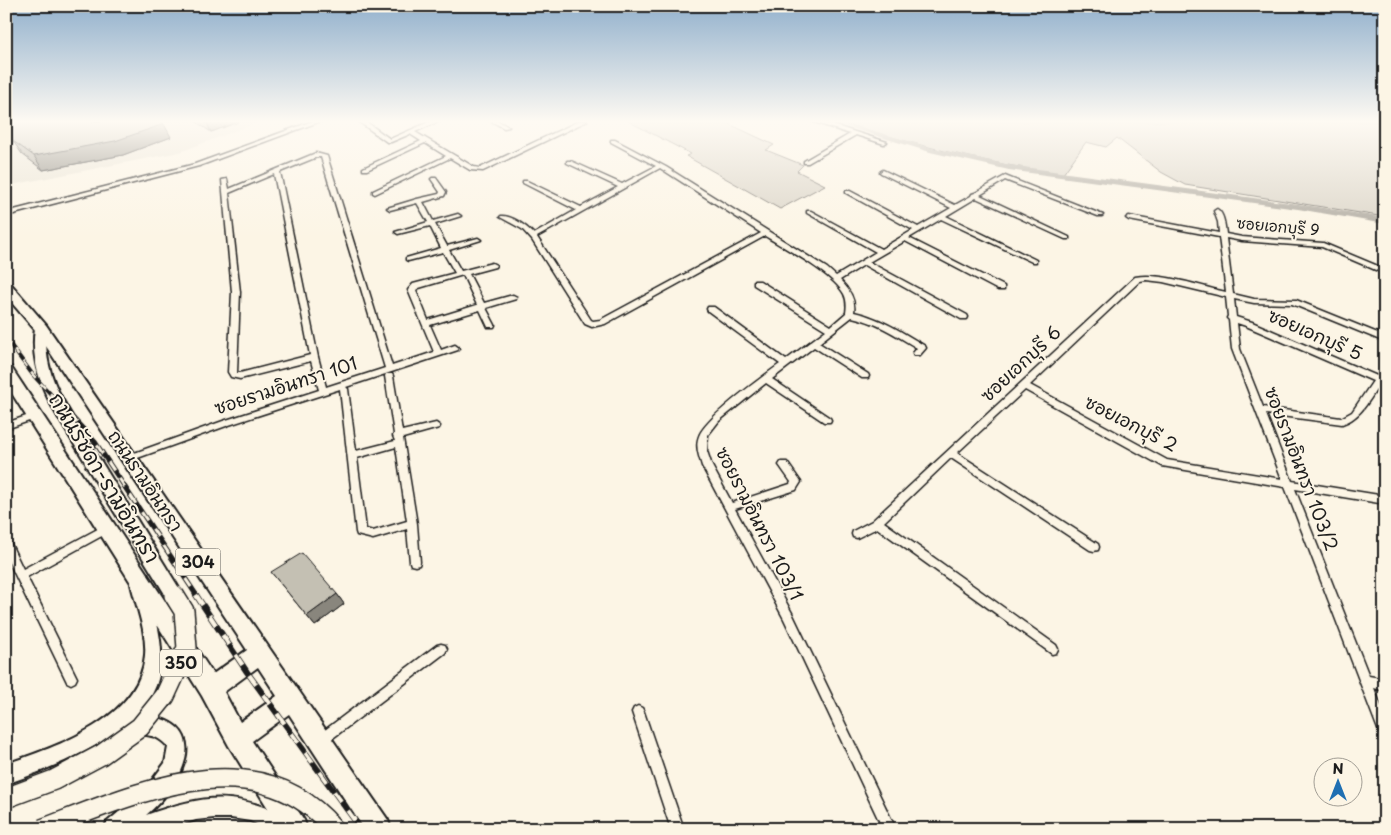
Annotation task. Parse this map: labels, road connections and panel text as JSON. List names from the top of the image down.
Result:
{
  "streets": {
    "highway": ["ถนนรามอินทรา", "304"],
    "main road": ["ถนนรัชดา-รามอินทรา", "350"],
    "street": [
      "ซอยเอกบุรี 9",
      "ซอยเอกบุรี 5",
      "ซอยเอกบุรี 6",
      "ซอยรามอินทรา 101",
      "ซอยเอกบุรี 2",
      "ซอยรามอินทรา 103/2",
      "ซอยรามอินทรา 103/1"
    ]
  },
  "crossings": [
    ["ซอยเอกบุรี 9", "ซอยรามอินทรา 103/2"],
    ["ซอยเอกบุรี 5", "ซอยรามอินทรา 103/2"],
    ["ซอยเอกบุรี 6", "ซอยเอกบุรี 2"],
    ["ซอยเอกบุรี 6", "ซอยรามอินทรา 103/2"],
    ["ซอยรามอินทรา 101", "ถนนรามอินทรา"],
    ["ซอยเอกบุรี 2", "ซอยรามอินทรา 103/2"],
    ["ถนนรัชดา-รามอินทรา", "ถนนรามอินทรา"]
  ],
  "north": "top"
}
